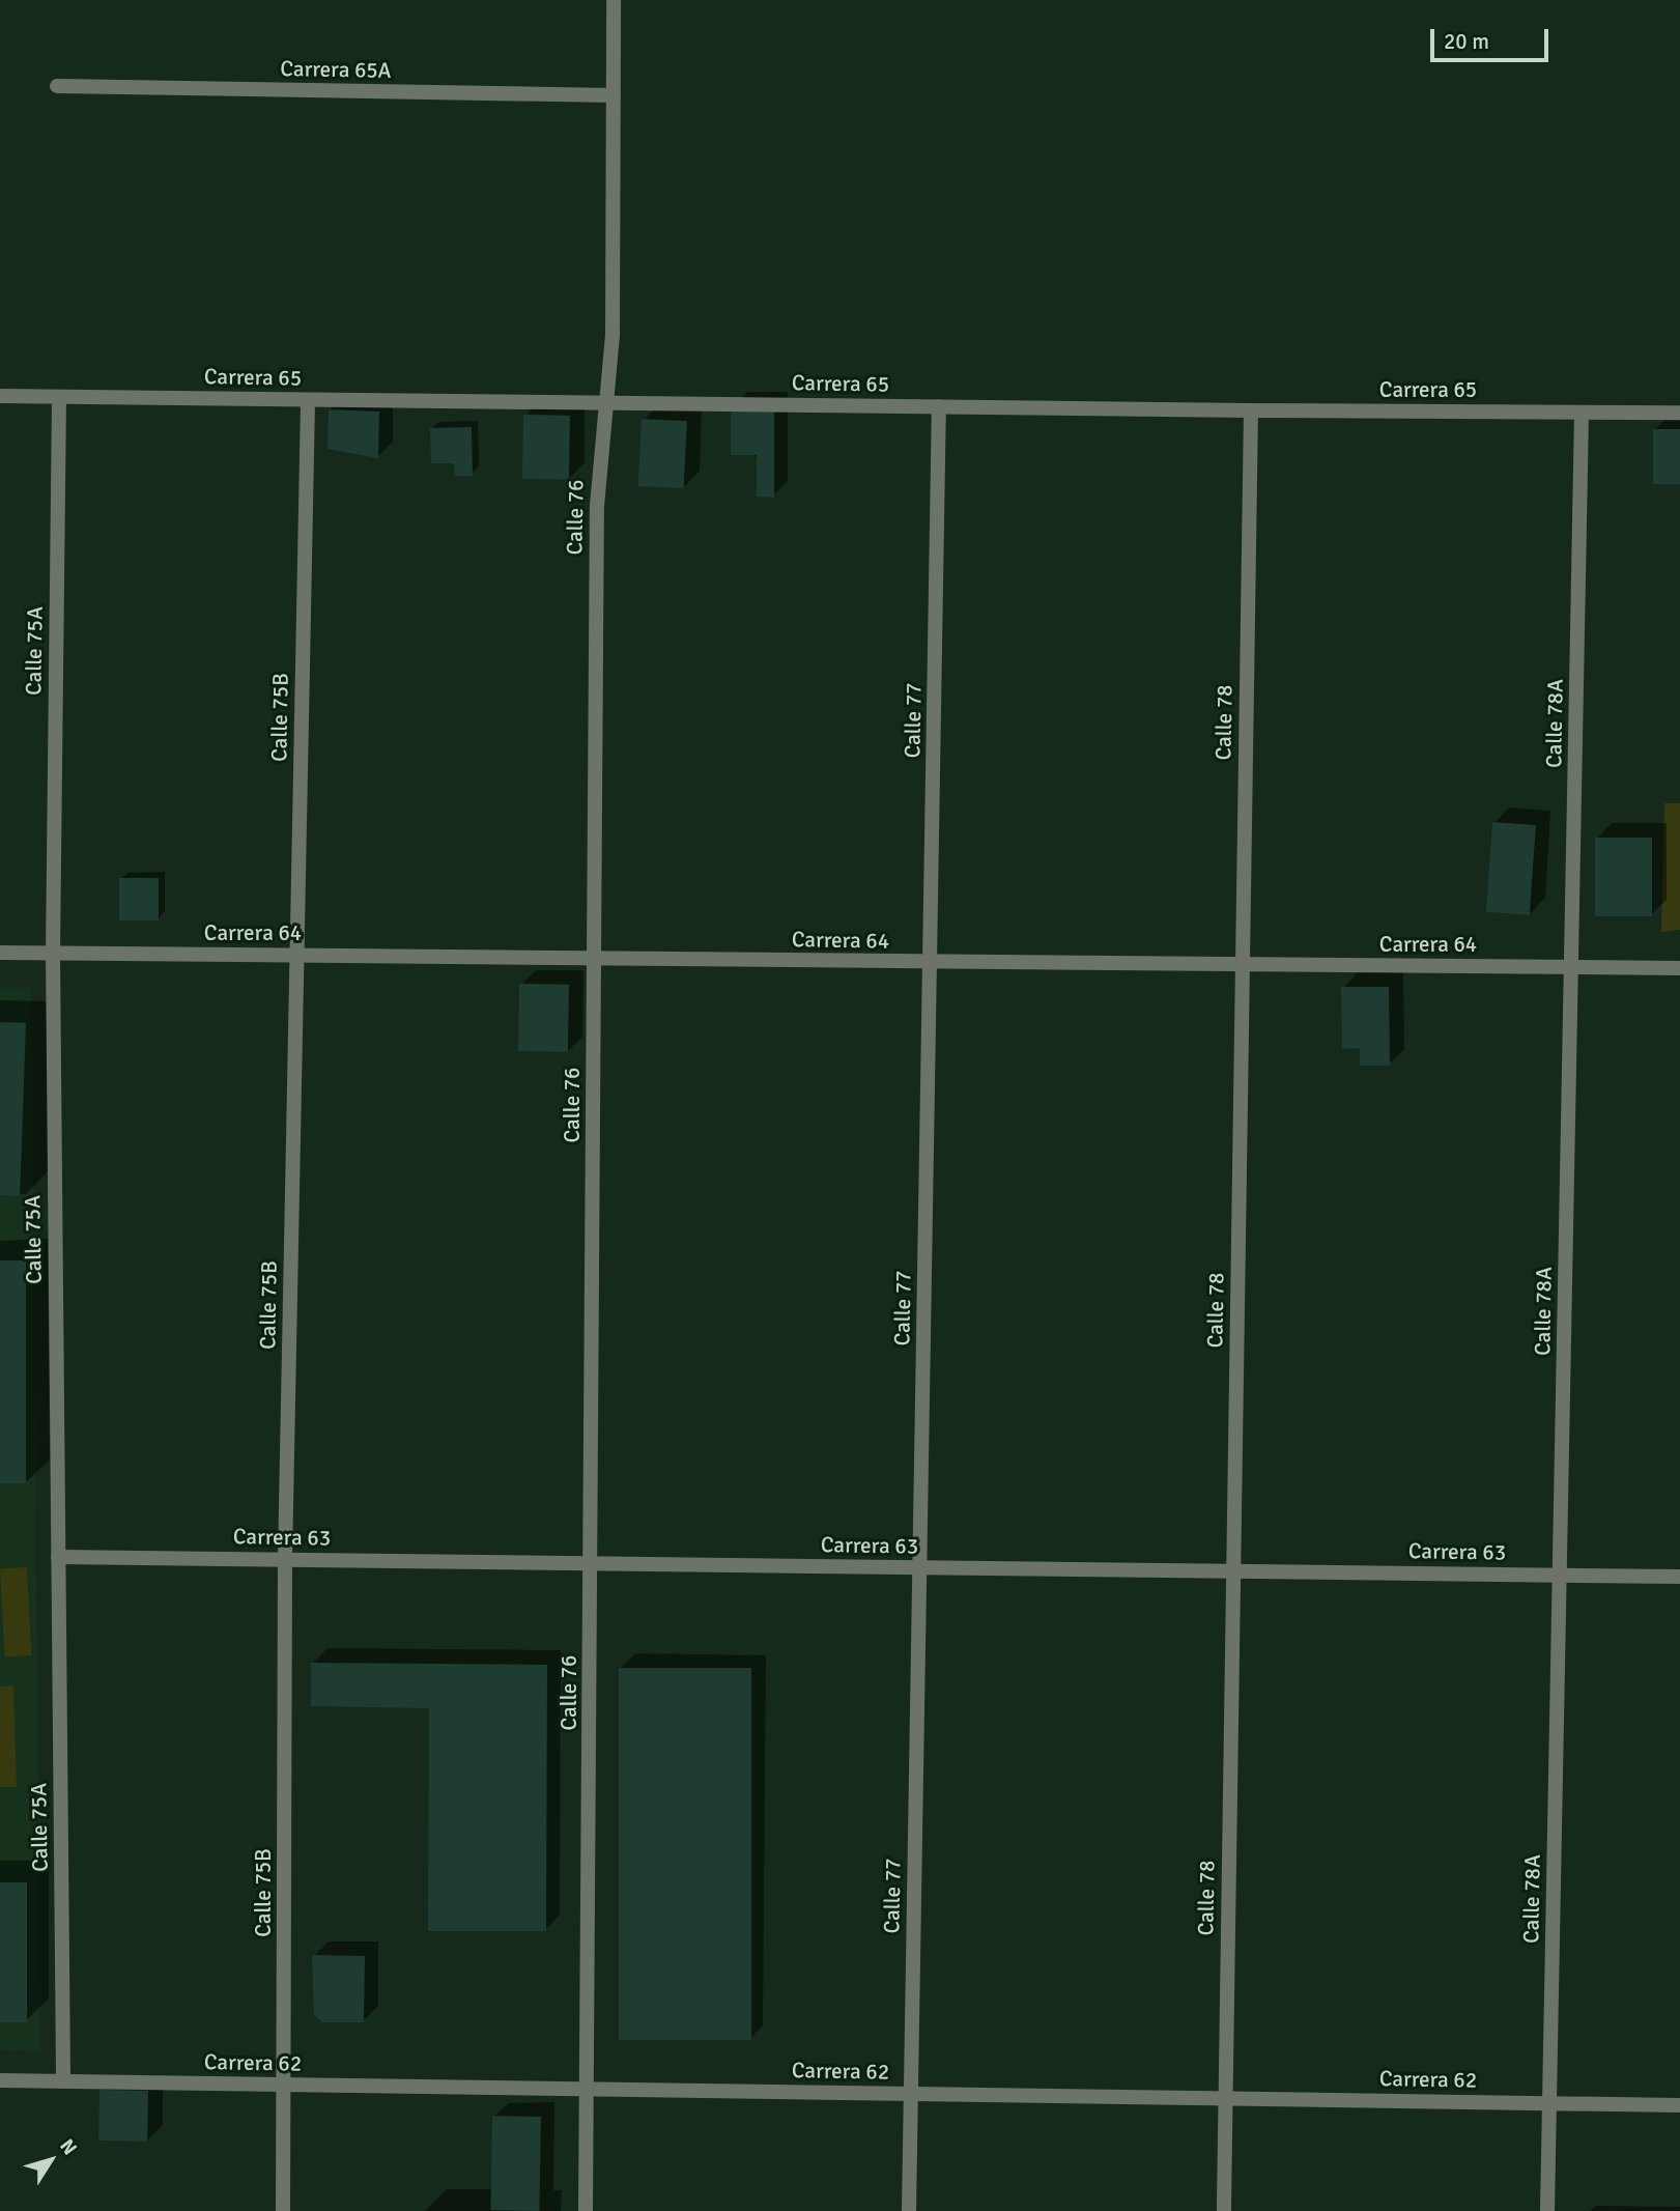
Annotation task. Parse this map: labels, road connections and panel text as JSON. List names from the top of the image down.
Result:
{
  "streets": {
    "street": [
      "Carrera 65A",
      "Carrera 65",
      "Calle 76",
      "Calle 75A",
      "Calle 75B",
      "Calle 77",
      "Calle 78",
      "Calle 78A",
      "Carrera 64",
      "Carrera 63",
      "Carrera 62"
    ]
  },
  "crossings": [
    ["Carrera 65A", "Calle 76"],
    ["Carrera 65", "Calle 76"],
    ["Carrera 65", "Calle 75A"],
    ["Carrera 65", "Calle 75B"],
    ["Carrera 65", "Calle 77"],
    ["Carrera 65", "Calle 78"],
    ["Carrera 65", "Calle 78A"],
    ["Calle 76", "Carrera 64"],
    ["Calle 76", "Carrera 63"],
    ["Calle 76", "Carrera 62"],
    ["Calle 75A", "Carrera 64"],
    ["Calle 75A", "Carrera 63"],
    ["Calle 75A", "Carrera 62"],
    ["Calle 75B", "Carrera 64"],
    ["Calle 75B", "Carrera 63"],
    ["Calle 75B", "Carrera 62"],
    ["Calle 77", "Carrera 64"],
    ["Calle 77", "Carrera 63"],
    ["Calle 77", "Carrera 62"],
    ["Calle 78", "Carrera 64"],
    ["Calle 78", "Carrera 63"],
    ["Calle 78", "Carrera 62"],
    ["Calle 78A", "Carrera 64"],
    ["Calle 78A", "Carrera 63"],
    ["Calle 78A", "Carrera 62"]
  ],
  "scale_bar": "20 m",
  "north": "top right"
}
